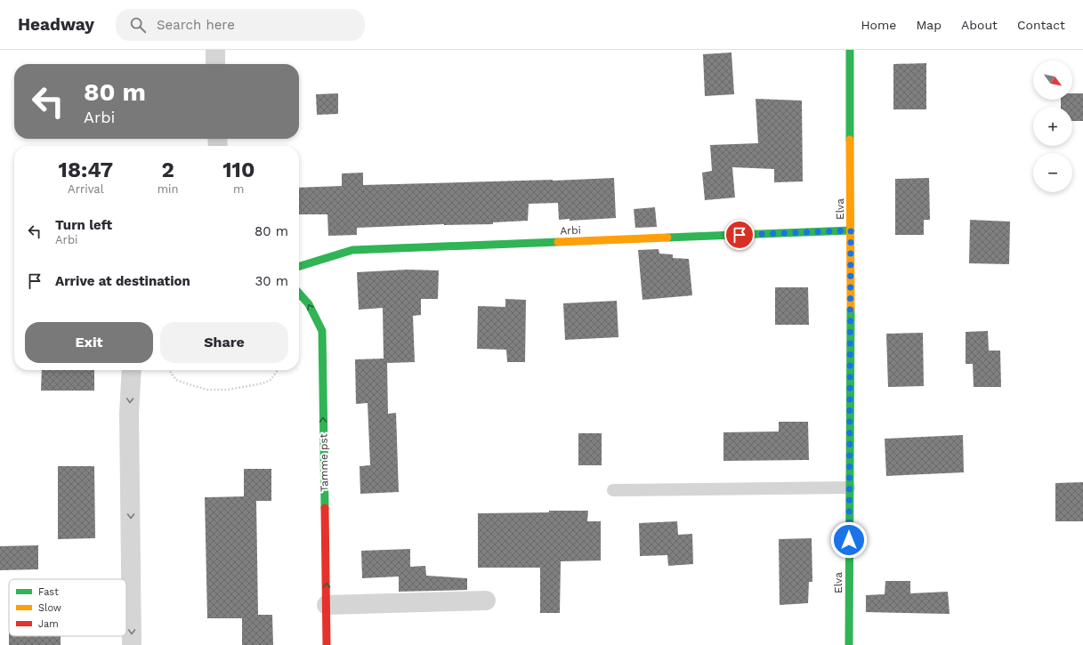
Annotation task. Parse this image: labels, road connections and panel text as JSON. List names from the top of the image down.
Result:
{
  "streets": {
    "street": ["Elva", "Arbi", "Tamme pst"]
  },
  "crossings": [
    ["Elva", "Arbi"]
  ],
  "one_way": ["Tamme pst"],
  "legend": ["Fast", "Slow", "Jam"],
  "north": "bottom right",
  "page": {
    "header": "Headway",
    "search": "Search here",
    "nav": [
      "Home",
      "Map",
      "About",
      "Contact"
    ],
    "map_buttons": ["+", "−"],
    "turn": ["80 m", "Arbi"],
    "eta": [
      "18:47",
      "Arrival",
      "2",
      "min",
      "110",
      "m"
    ],
    "list": [
      {
        "name": "Turn left",
        "note": "Arbi",
        "value": "80 m"
      },
      {
        "name": "Arrive at destination",
        "value": "30 m"
      }
    ],
    "buttons": ["Exit", "Share"]
  }
}
